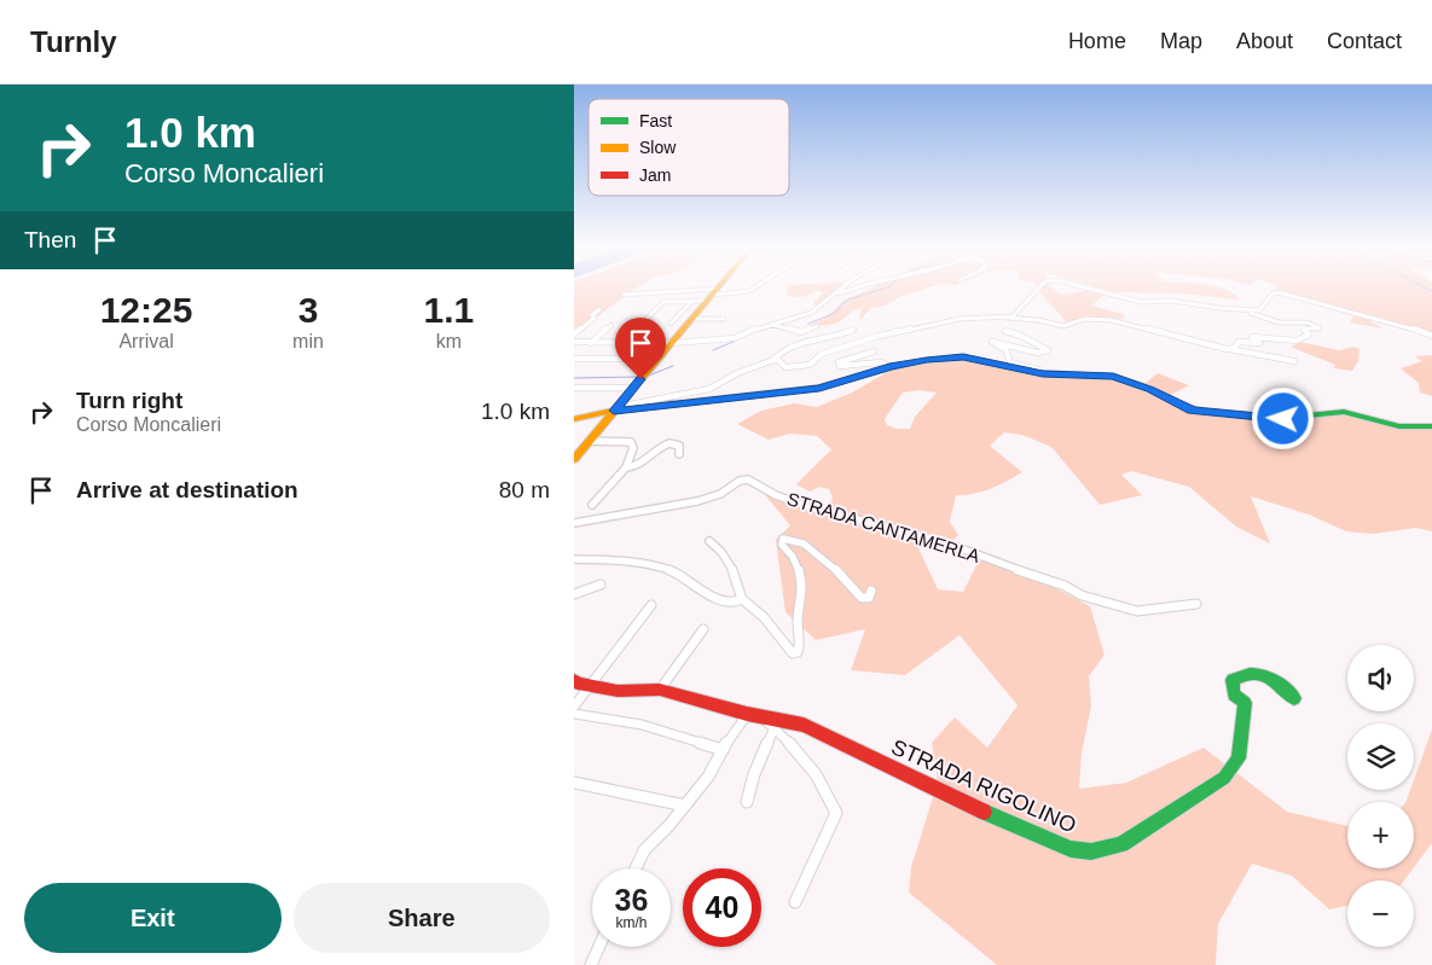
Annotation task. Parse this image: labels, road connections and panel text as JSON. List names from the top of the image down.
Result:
{
  "streets": {
    "street": ["STRADA CANTAMERLA", "STRADA RIGOLINO"]
  },
  "legend": ["Fast", "Slow", "Jam"],
  "page": {
    "header": "Turnly",
    "nav": [
      "Home",
      "Map",
      "About",
      "Contact"
    ],
    "turn": ["1.0 km", "Corso Moncalieri"],
    "then": "Then",
    "eta": [
      "12:25",
      "Arrival",
      "3",
      "min",
      "1.1",
      "km"
    ],
    "list": [
      {
        "name": "Turn right",
        "note": "Corso Moncalieri",
        "value": "1.0 km"
      },
      {
        "name": "Arrive at destination",
        "value": "80 m"
      }
    ],
    "map_buttons": ["+", "−"],
    "speed": "36 km/h",
    "limit": "40",
    "buttons": ["Exit", "Share"]
  }
}
